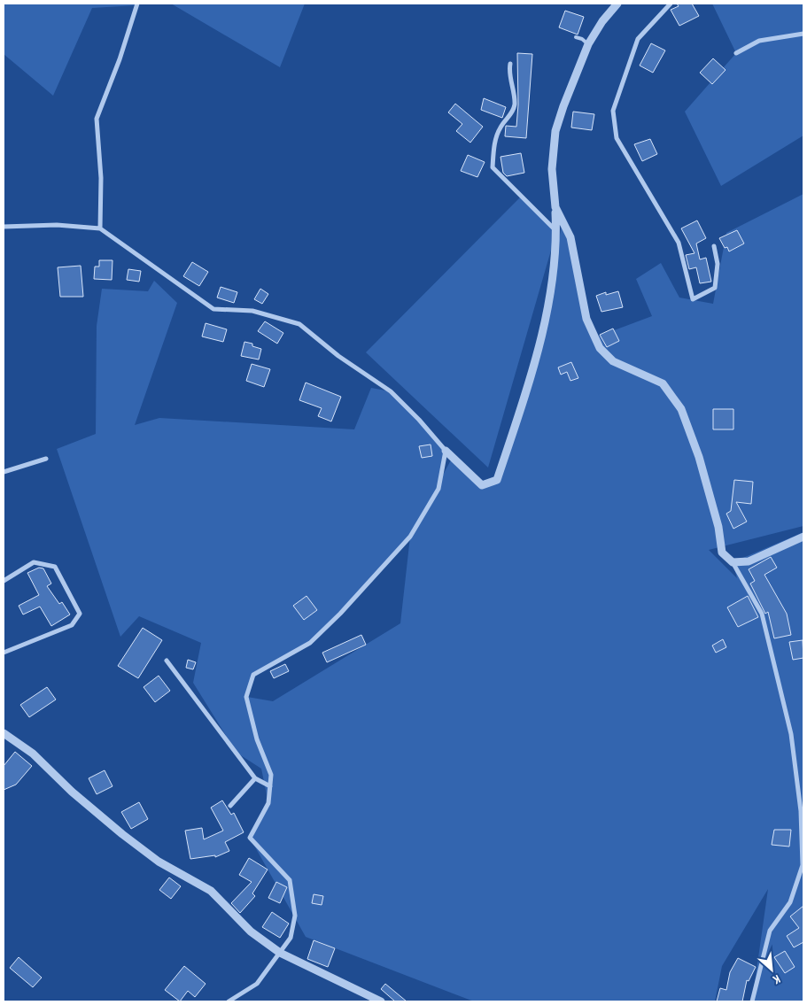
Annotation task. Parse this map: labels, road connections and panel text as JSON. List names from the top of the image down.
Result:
{
  "north": "bottom right"
}
